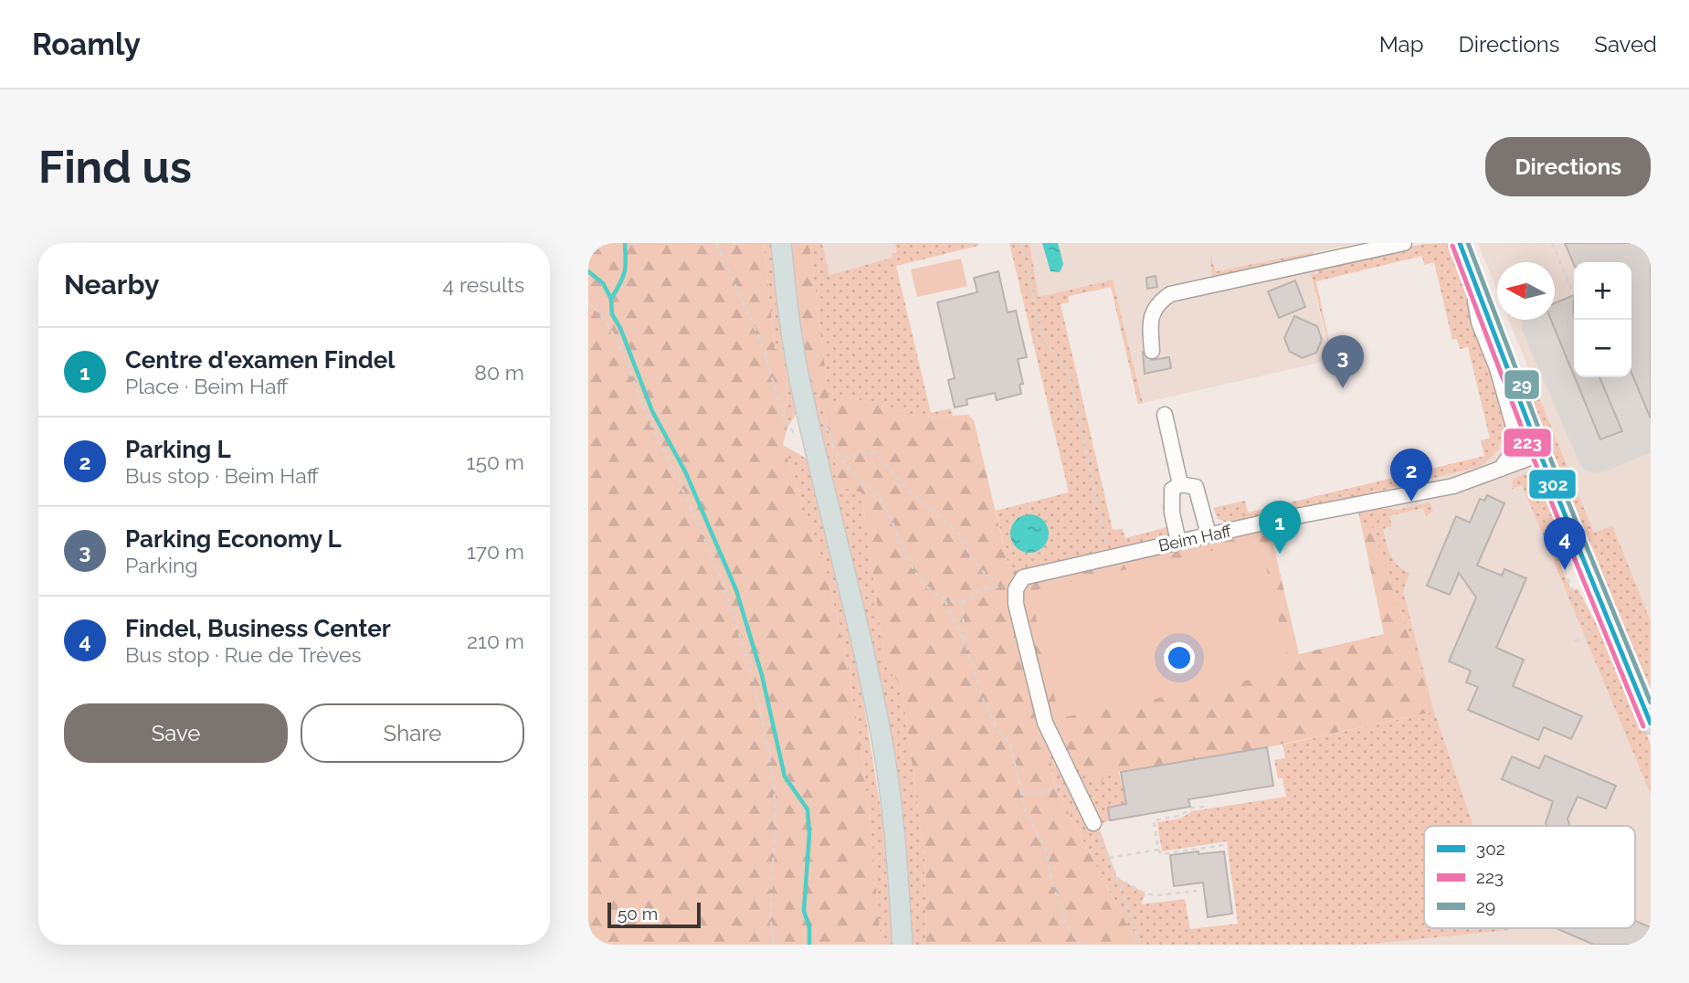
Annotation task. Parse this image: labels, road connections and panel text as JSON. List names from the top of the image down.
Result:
{
  "streets": {
    "street": ["Beim Haff"]
  },
  "lines": ["transit line 302", "transit line 29", "transit line 223"],
  "legend": ["302", "223", "29"],
  "scale_bar": "50 m",
  "north": "left",
  "page": {
    "header": "Roamly",
    "nav": ["Map", "Directions", "Saved"],
    "buttons": [
      "Directions",
      ["Save", "Share"]
    ],
    "title": "Find us",
    "heading": ["Nearby", "4 results"],
    "map_buttons": ["+", "−"],
    "list": [
      {
        "mark": "1",
        "name": "Centre d'examen Findel",
        "note": "Place · Beim Haff",
        "value": "80 m"
      },
      {
        "mark": "2",
        "name": "Parking L",
        "note": "Bus stop · Beim Haff",
        "value": "150 m"
      },
      {
        "mark": "3",
        "name": "Parking Economy L",
        "note": "Parking",
        "value": "170 m"
      },
      {
        "mark": "4",
        "name": "Findel, Business Center",
        "note": "Bus stop · Rue de Trèves",
        "value": "210 m"
      }
    ],
    "pins": [
      "3",
      "2",
      "1",
      "4"
    ],
    "scale": "50 m"
  }
}
